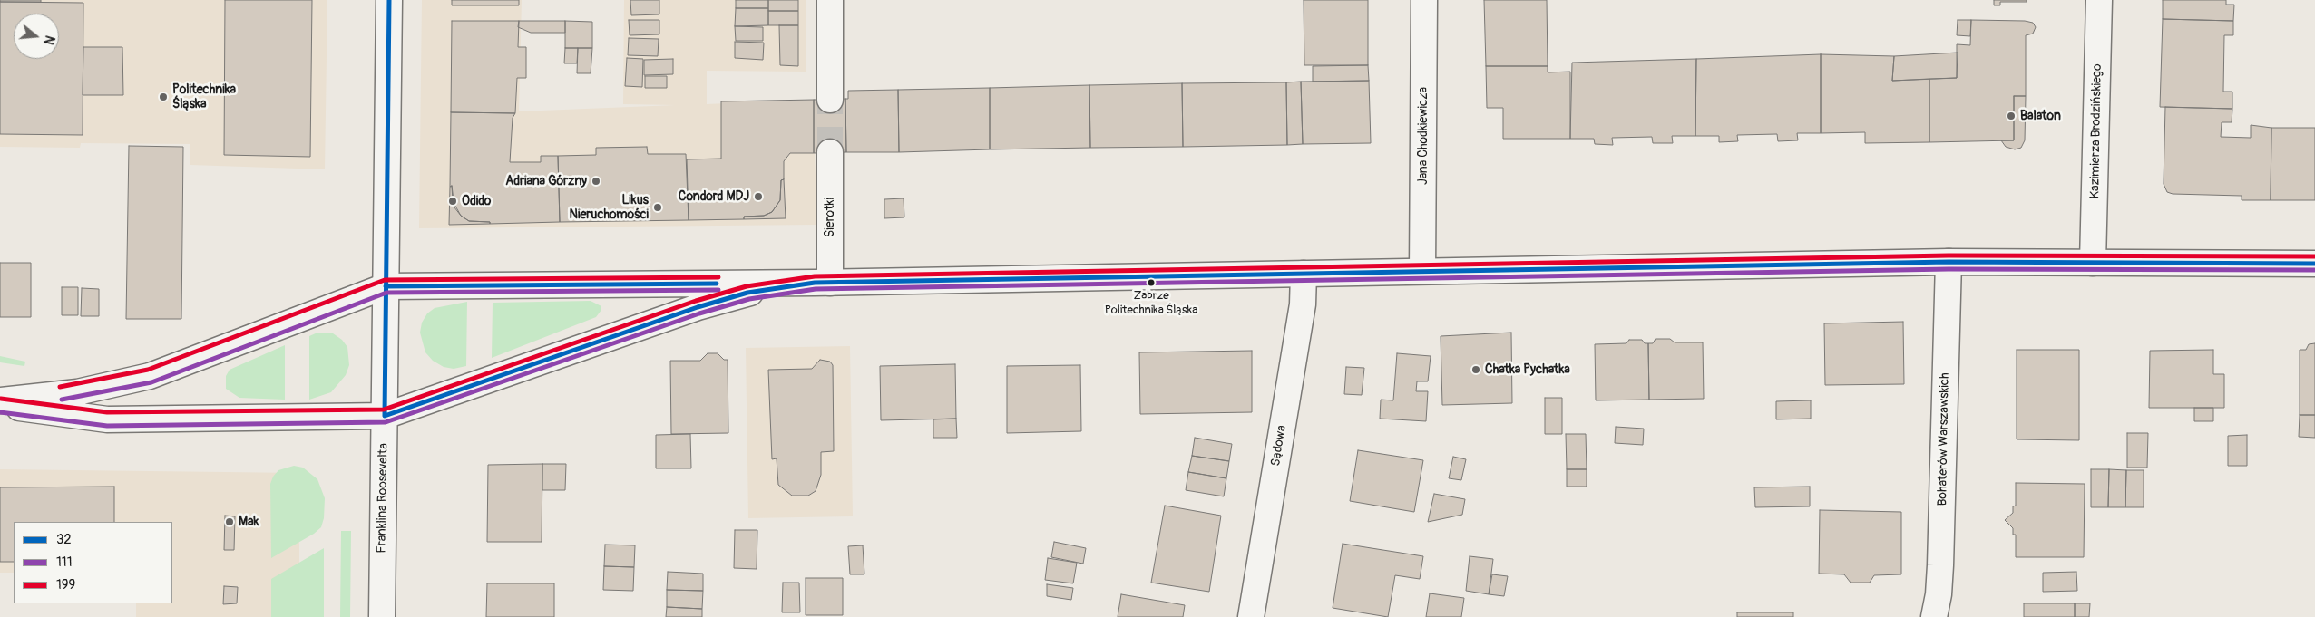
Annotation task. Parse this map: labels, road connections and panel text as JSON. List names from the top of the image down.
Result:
{
  "streets": {
    "main road": [
      "Kazimierza Brodzińskiego",
      "Jana Chodkiewicza",
      "Sierotki",
      "Bohaterów Warszawskich",
      "Sądowa",
      "Franklina Roosevelta"
    ]
  },
  "places": [
    "Politechnika Śląska",
    "Balaton",
    "Adriana Górzny",
    "Condord MDJ",
    "Odido",
    "Likus Nieruchomości",
    "Zabrze Politechnika Śląska",
    "Chatka Pychatka",
    "Mak"
  ],
  "lines": ["transit line 32", "transit line 199", "transit line 111"],
  "legend": ["32", "111", "199"],
  "north": "right"
}
